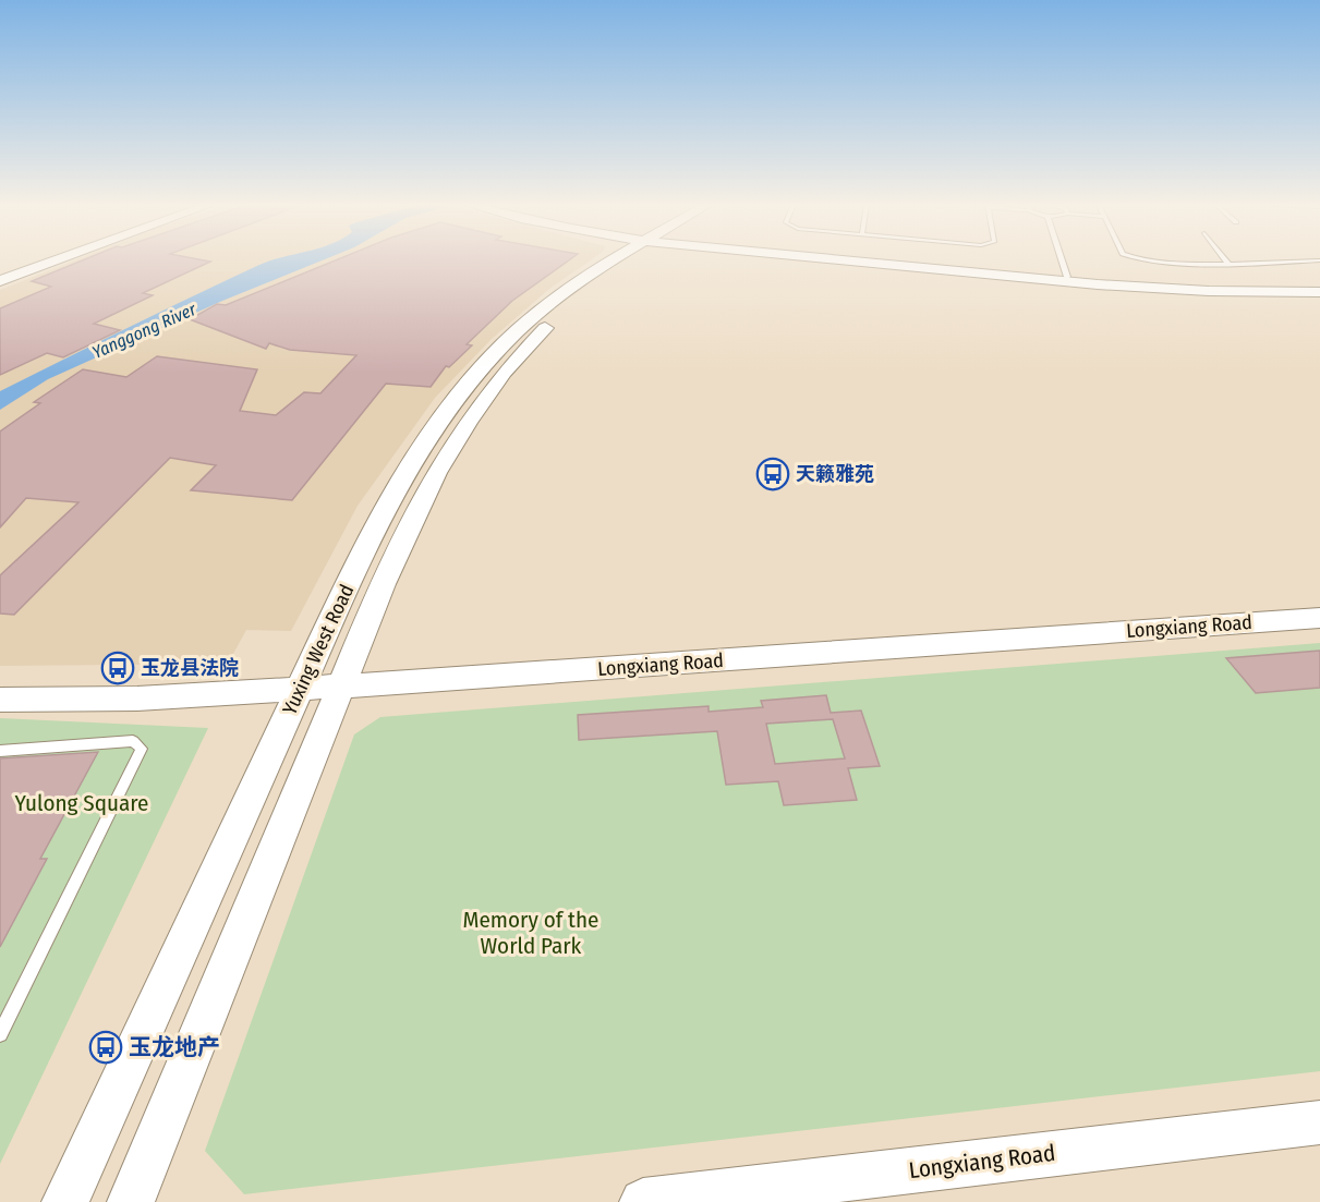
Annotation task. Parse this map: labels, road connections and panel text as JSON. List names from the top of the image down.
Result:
{
  "streets": {
    "main road": ["Longxiang Road", "Yuxing West Road"]
  },
  "crossings": [
    ["Longxiang Road", "Yuxing West Road"]
  ],
  "water": ["Yanggong River"],
  "parks": ["Yulong Square", "Memory of the World Park"],
  "places": {
    "bus stop": ["天籁雅苑", "玉龙县法院", "玉龙地产"]
  }
}
